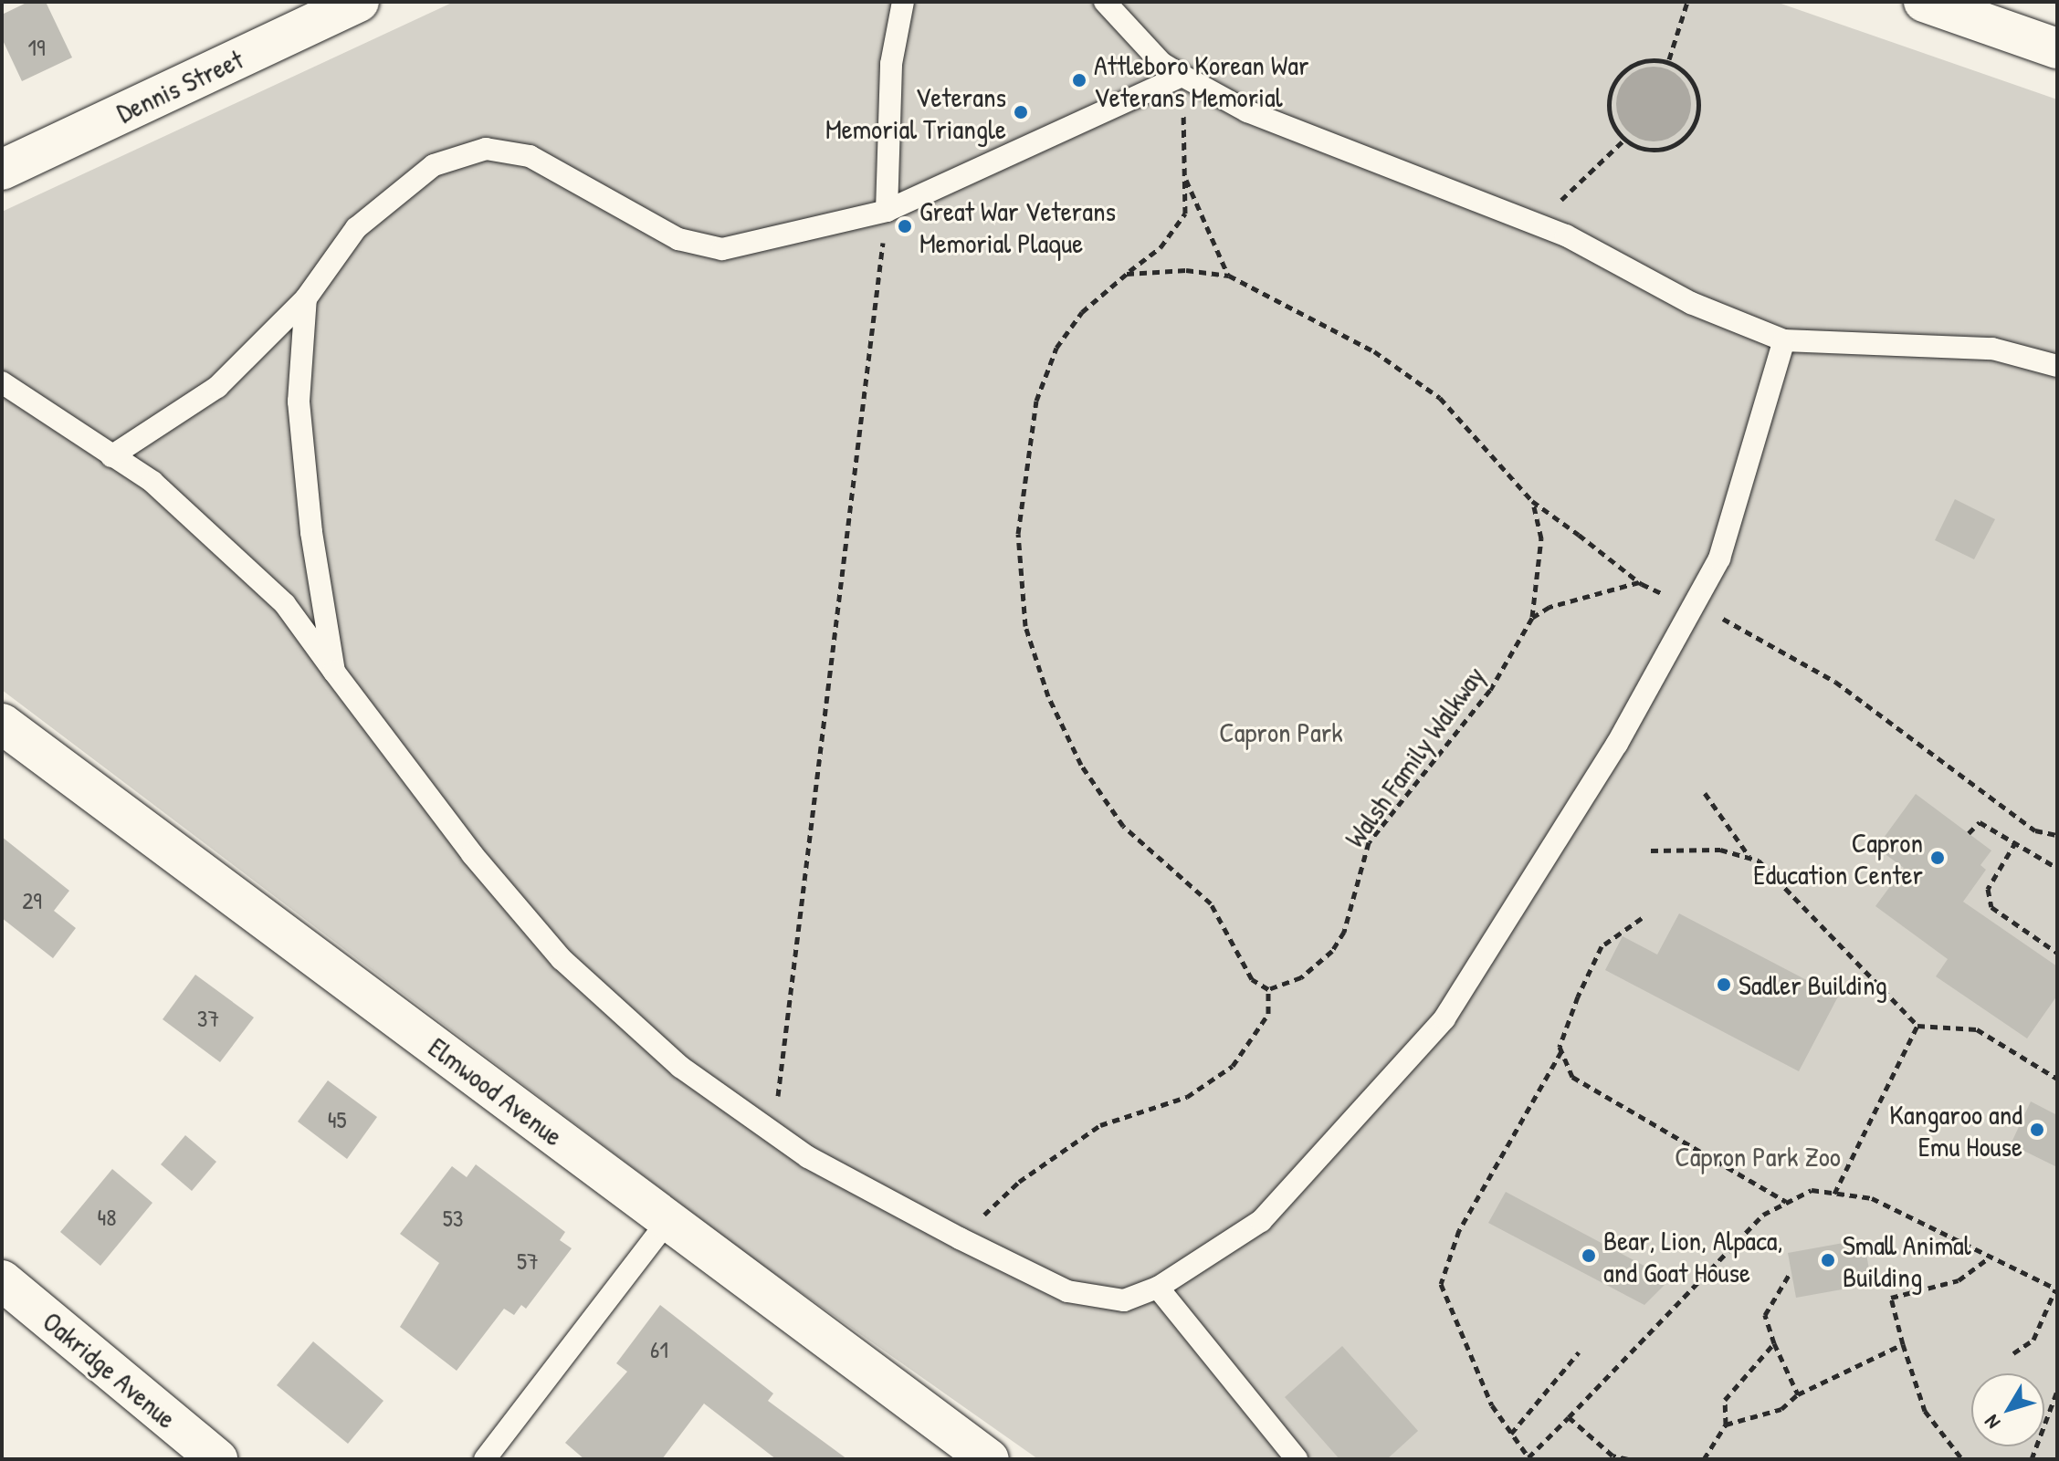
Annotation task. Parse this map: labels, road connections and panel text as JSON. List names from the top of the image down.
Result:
{
  "streets": {
    "main road": ["Dennis Street", "Elmwood Avenue", "Oakridge Avenue"],
    "path": ["Walsh Family Walkway"]
  },
  "parks": ["Capron Park", "Capron Park Zoo"],
  "places": [
    "Attleboro Korean War Veterans Memorial",
    "Veterans Memorial Triangle",
    "Great War Veterans Memorial Plaque",
    "Capron Education Center",
    "Sadler Building",
    "Kangaroo and Emu House",
    "Bear, Lion, Alpaca, and Goat House",
    "Small Animal Building"
  ],
  "house_numbers": [
    "19",
    "29",
    "37",
    "45",
    "48",
    "53",
    "57",
    "61"
  ],
  "north": "bottom left"
}
